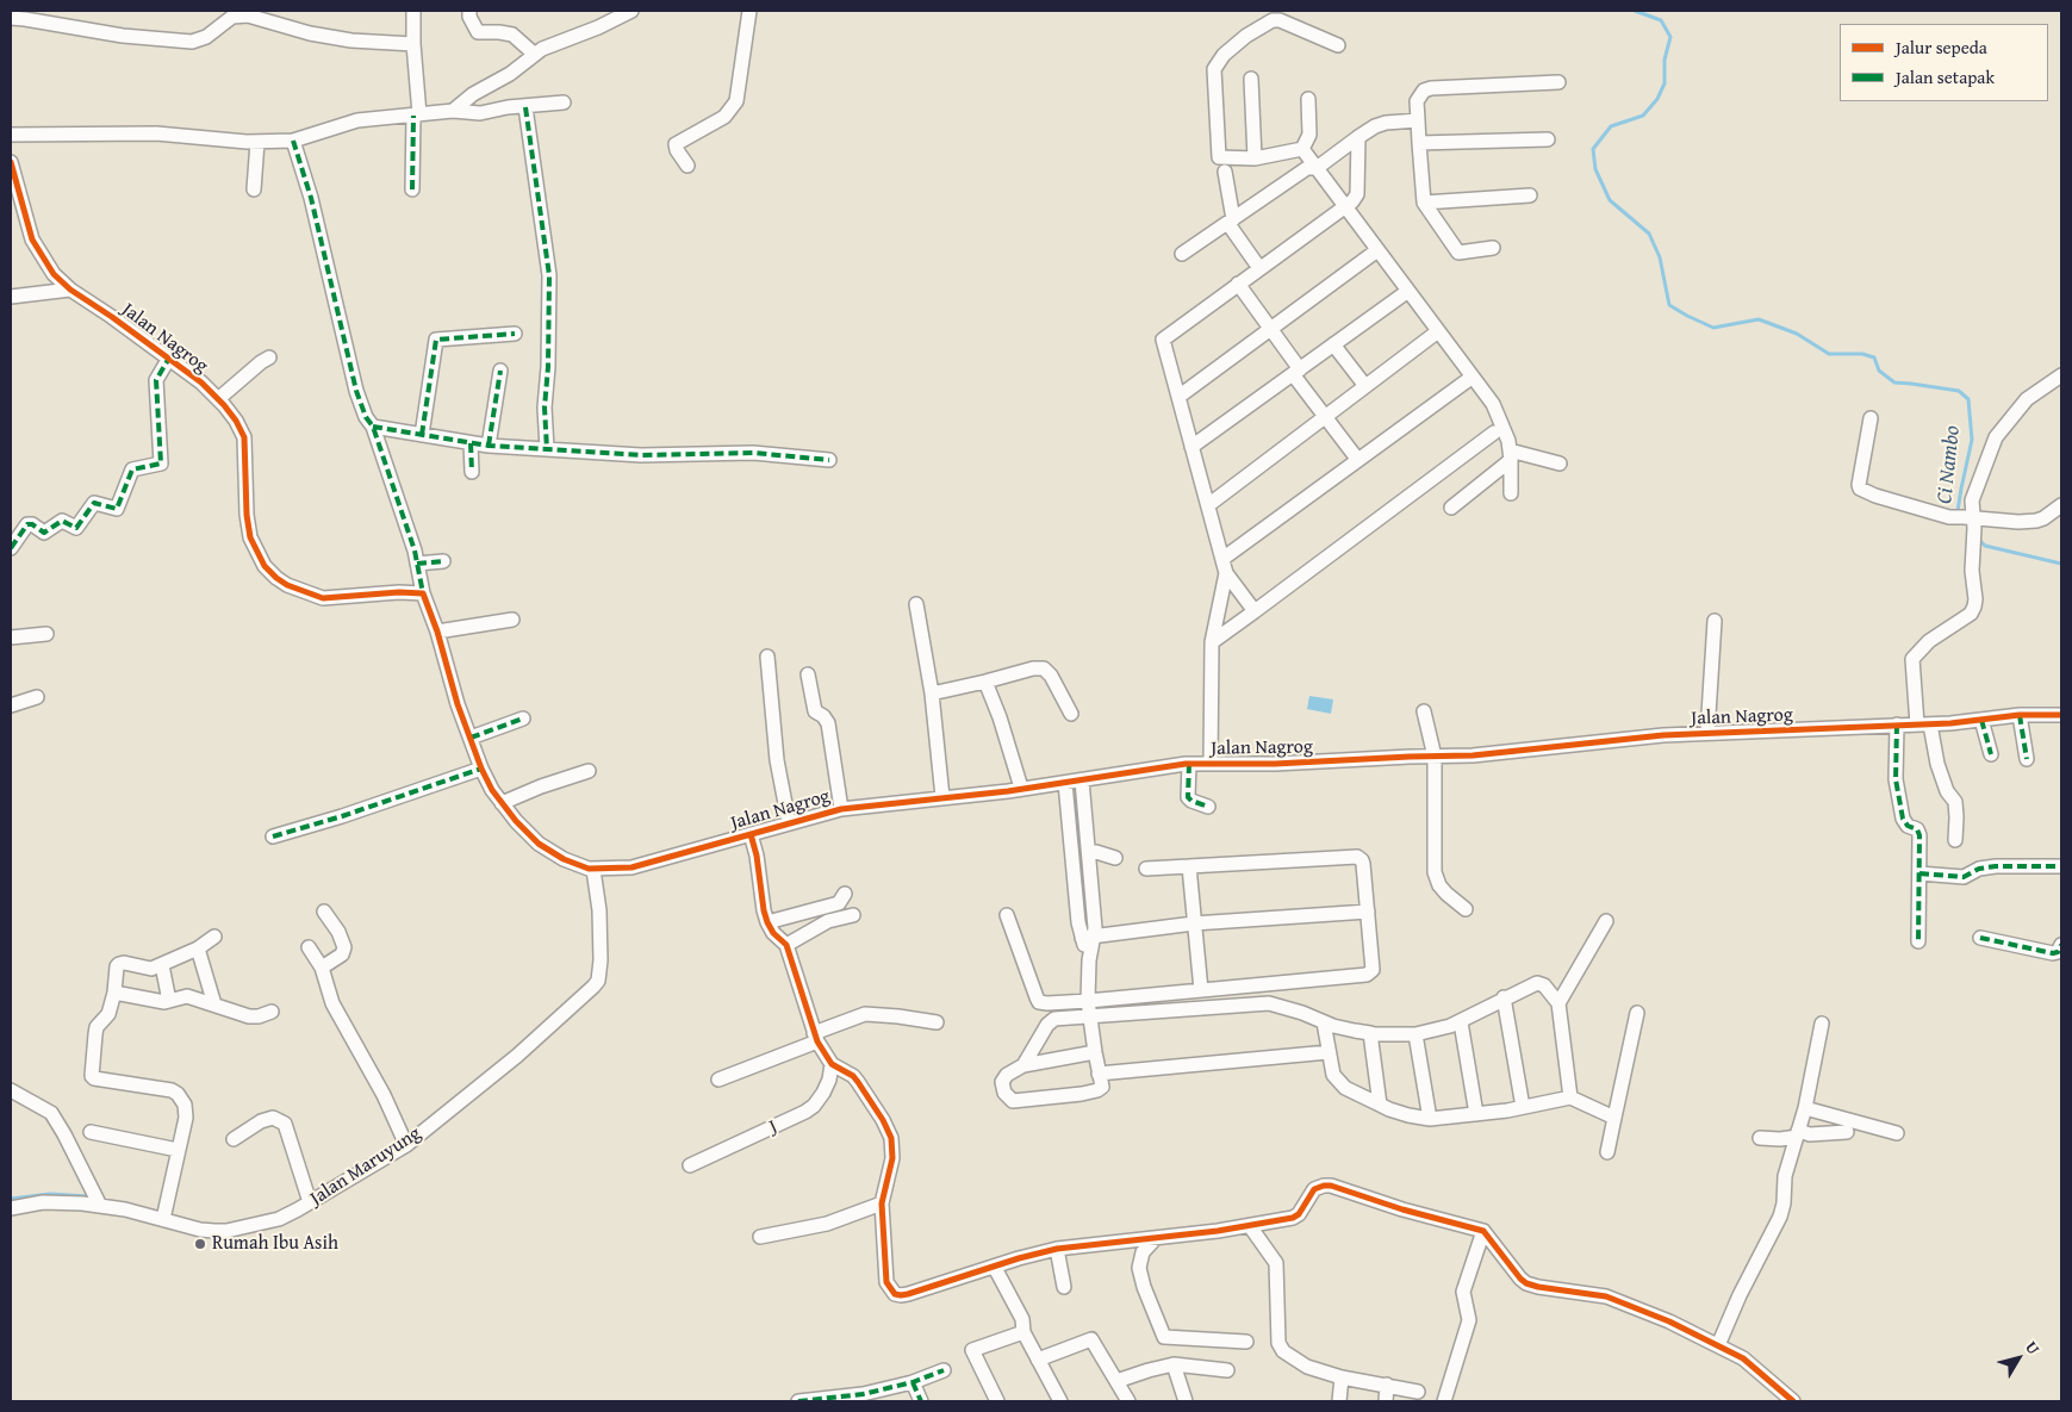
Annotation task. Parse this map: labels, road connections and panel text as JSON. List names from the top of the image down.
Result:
{
  "streets": {
    "street": ["Jalan Nagrog", "J", "Jalan Maruyung"]
  },
  "crossings": [
    ["Jalan Nagrog", "Jalan Maruyung"]
  ],
  "water": ["Ci Nambo"],
  "places": ["Rumah Ibu Asih"],
  "legend": ["Jalur sepeda", "Jalan setapak"],
  "north": "top right"
}
